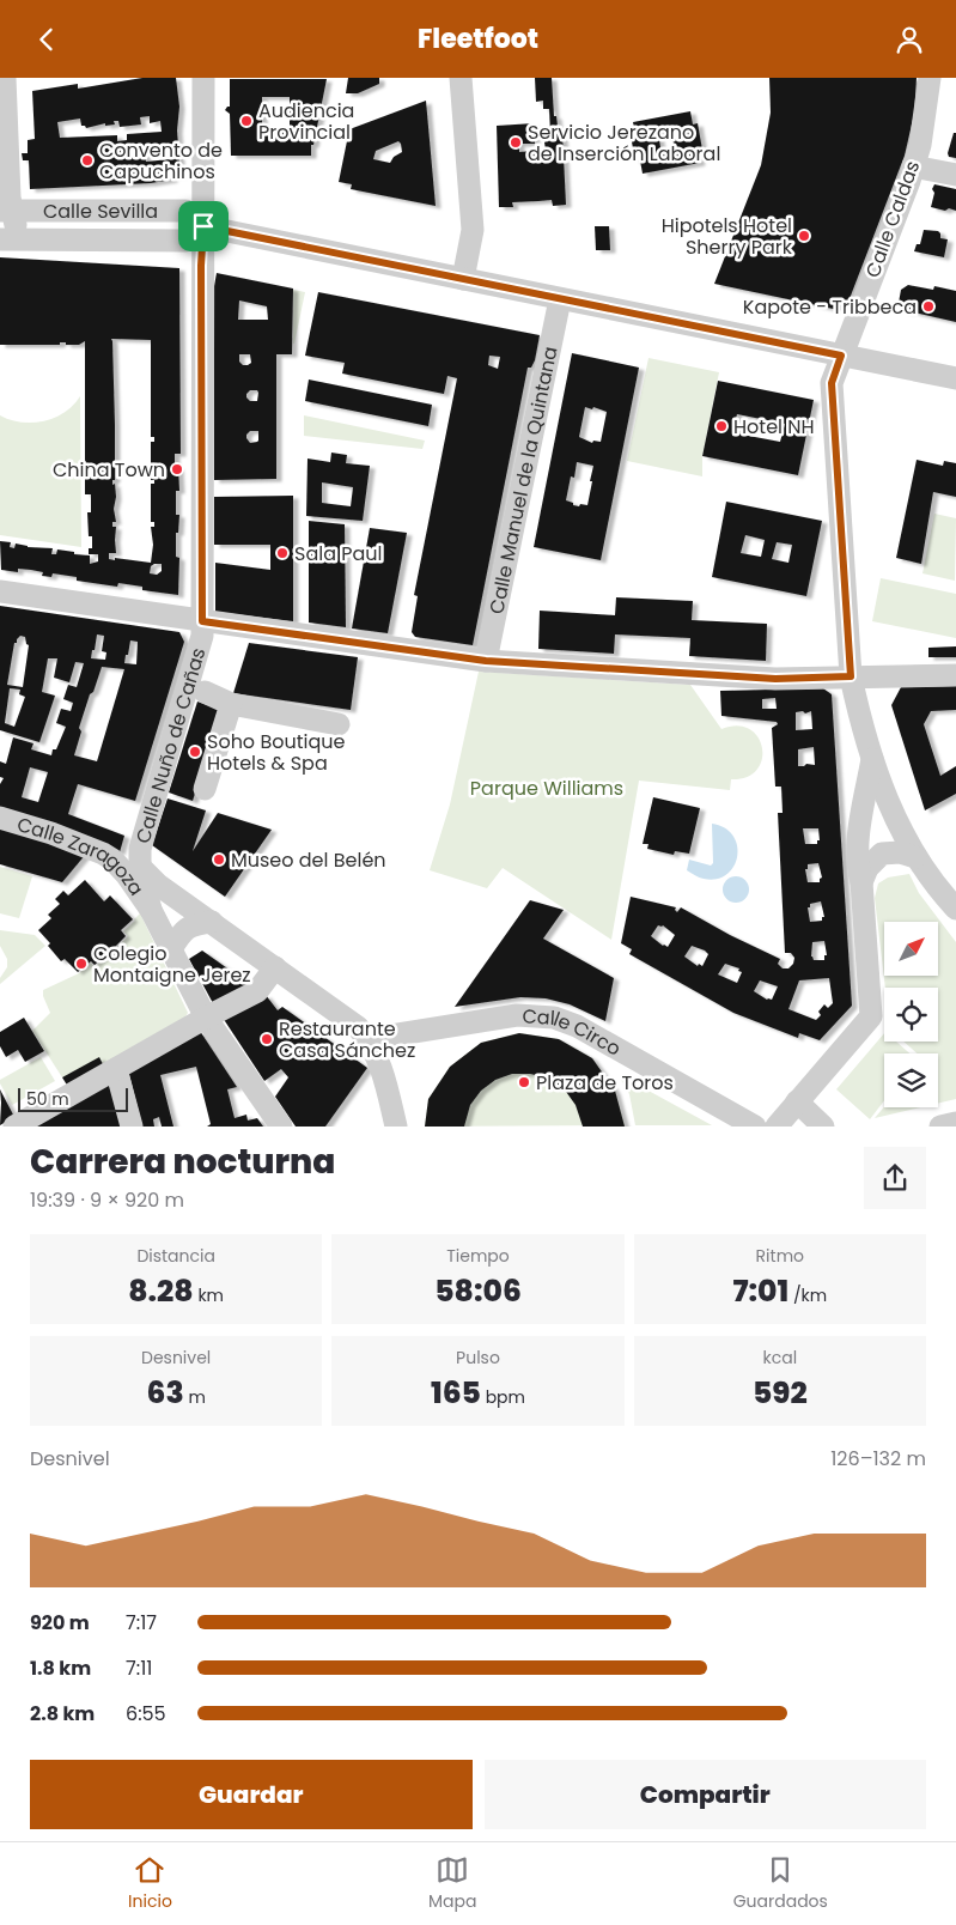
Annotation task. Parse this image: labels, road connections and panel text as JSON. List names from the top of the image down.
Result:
{
  "streets": {
    "street": [
      "Calle Sevilla",
      "Calle Caldas",
      "Calle Manuel de la Quintana",
      "Calle Nuño de Cañas",
      "Calle Zaragoza",
      "Calle Circo"
    ]
  },
  "crossings": [
    ["Calle Sevilla", "Calle Nuño de Cañas"],
    ["Calle Nuño de Cañas", "Calle Zaragoza"]
  ],
  "parks": ["Parque Williams"],
  "places": [
    "Audiencia Provincial",
    "Servicio Jerezano de Inserción Laboral",
    "Convento de Capuchinos",
    "Hipotels Hotel Sherry Park",
    "Kapote - Tribbeca",
    "Hotel NH",
    "China Town",
    "Sala Paul",
    "Soho Boutique Hotels & Spa",
    "Museo del Belén",
    "Colegio Montaigne Jerez",
    "Restaurante Casa Sánchez",
    "Plaza de Toros"
  ],
  "scale_bar": "50 m",
  "north": "top right",
  "page": {
    "header": "Fleetfoot",
    "scale": "50 m",
    "heading": ["Carrera nocturna", "19:39 · 9 × 920 m"],
    "stats": [
      ["Distancia", "8.28 km"],
      ["Tiempo", "58:06"],
      ["Ritmo", "7:01 /km"],
      ["Desnivel", "63 m"],
      ["Pulso", "165 bpm"],
      ["kcal", "592"]
    ],
    "chart": ["Desnivel", "126–132 m"],
    "list": [
      {
        "name": "920 m",
        "note": "7:17"
      },
      {
        "name": "1.8 km",
        "note": "7:11"
      },
      {
        "name": "2.8 km",
        "note": "6:55"
      }
    ],
    "buttons": ["Guardar", "Compartir"],
    "tabs": ["Inicio", "Mapa", "Guardados"]
  }
}
